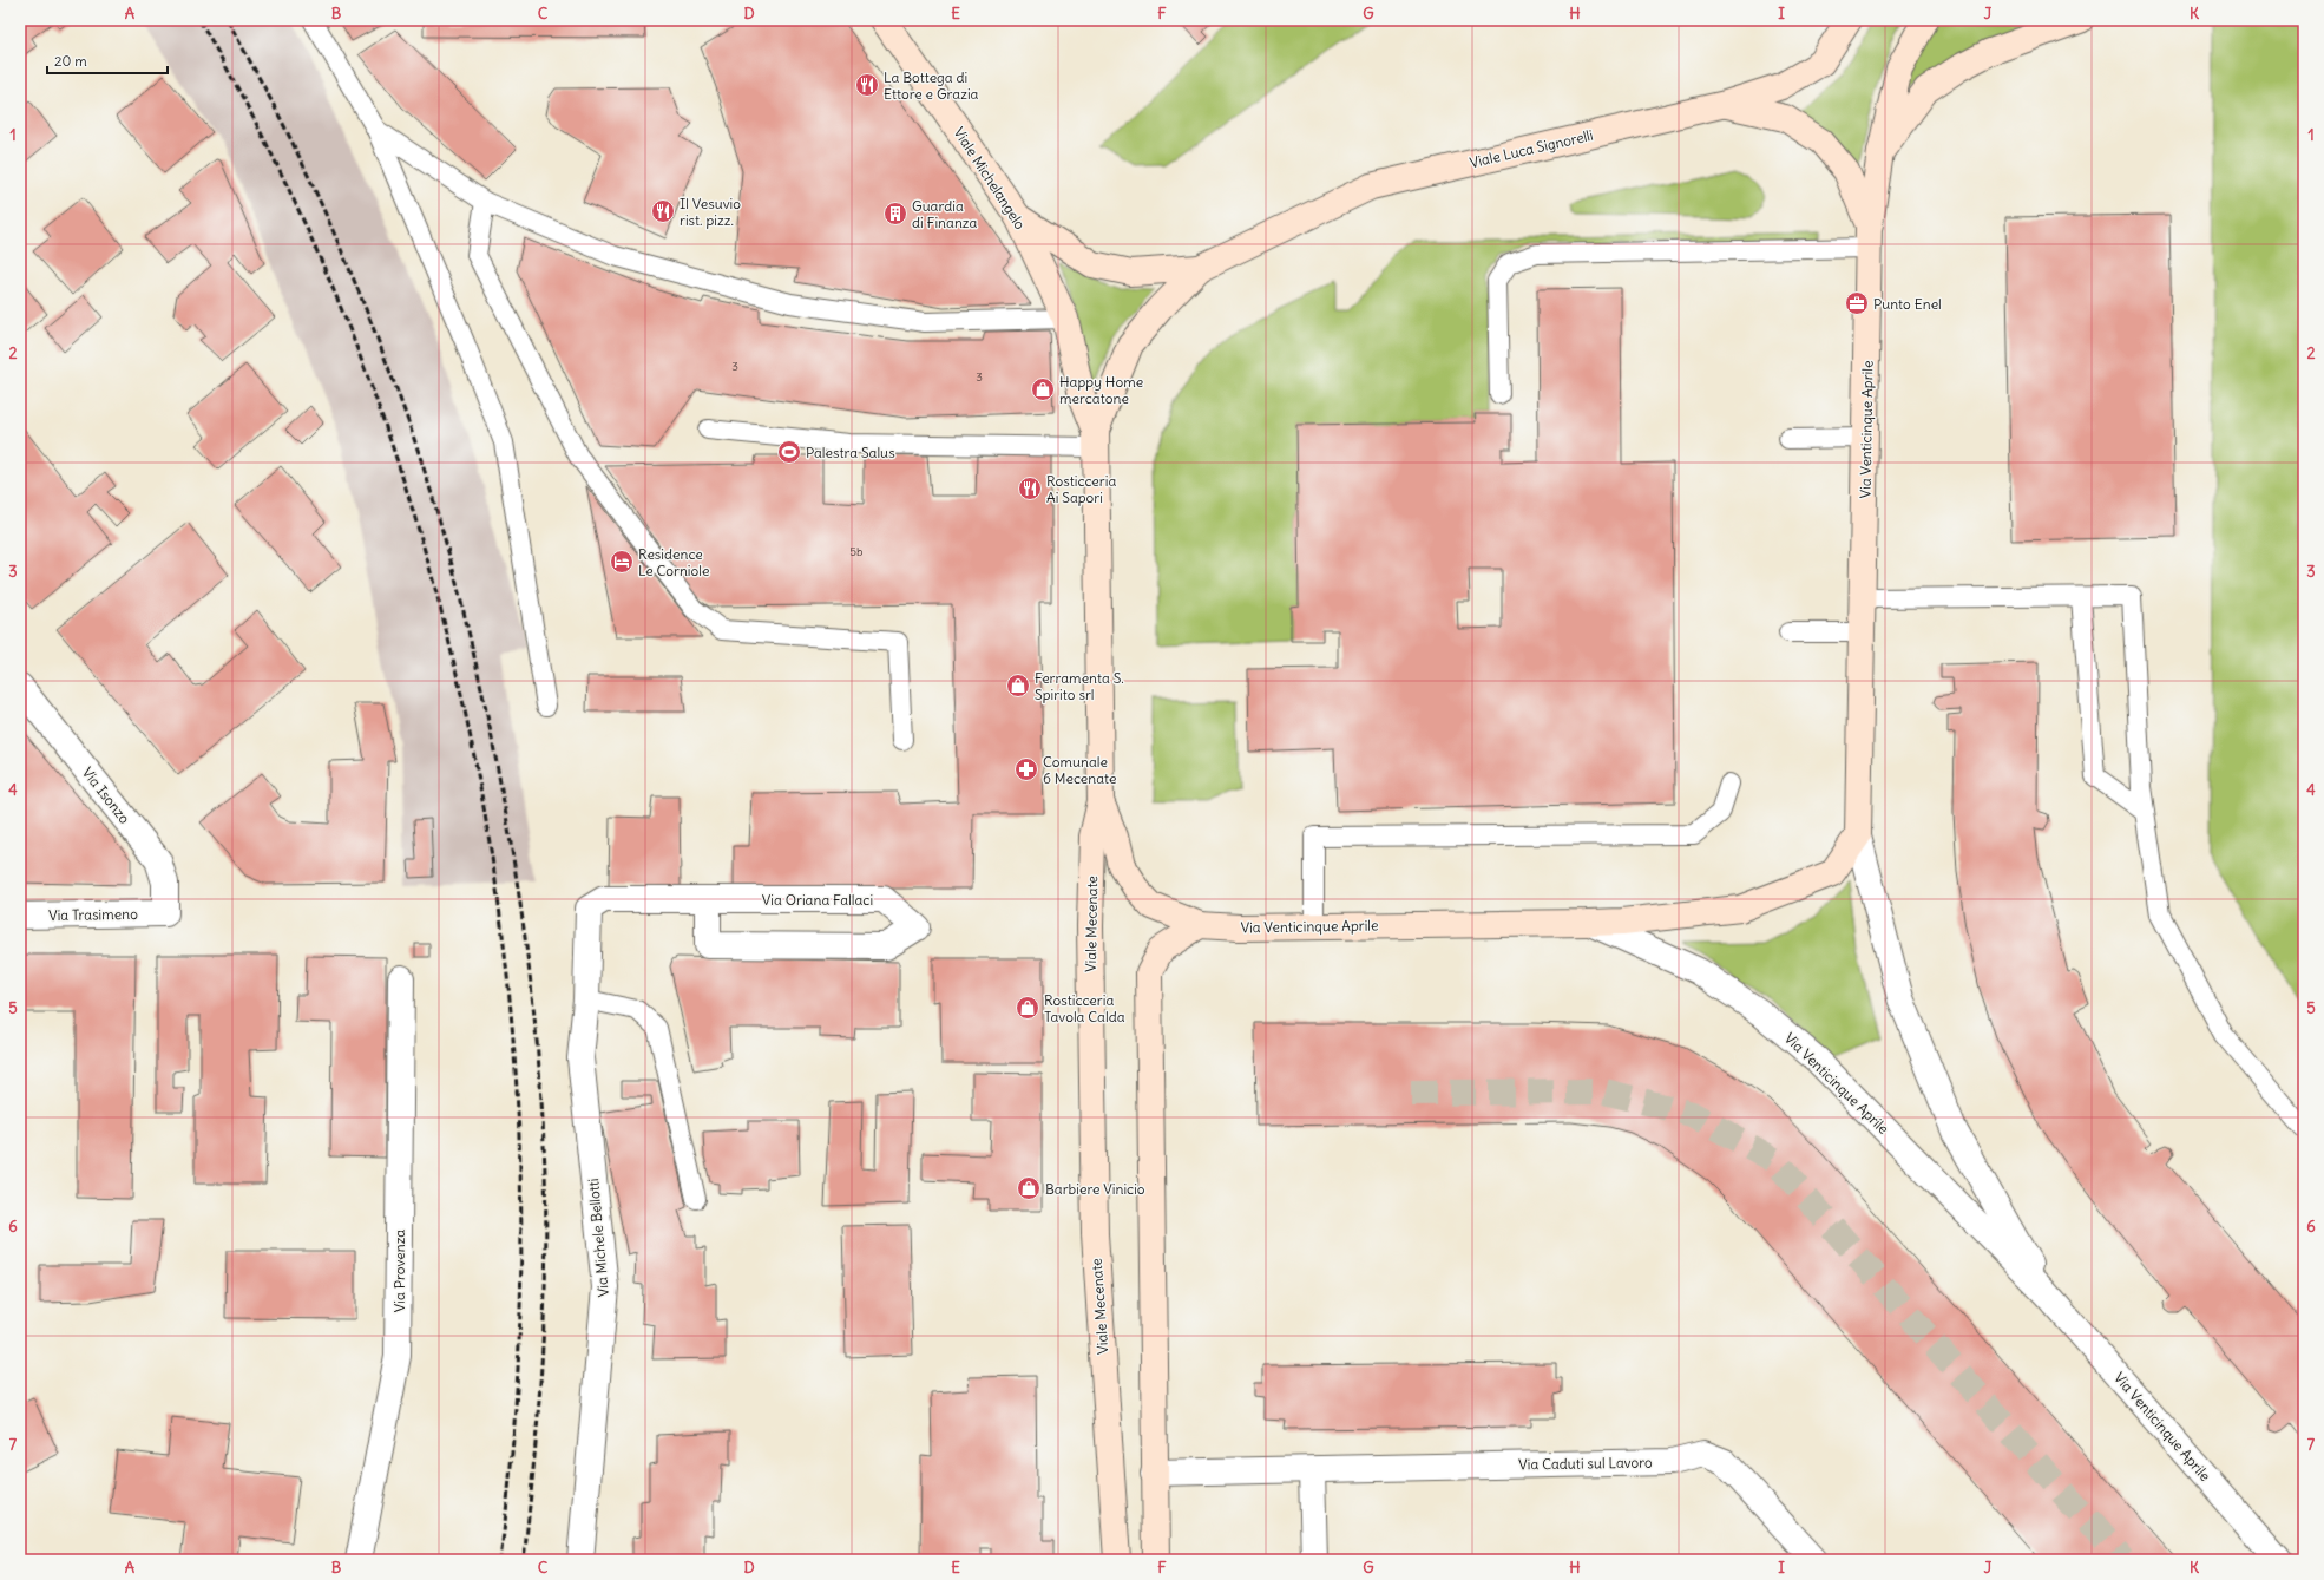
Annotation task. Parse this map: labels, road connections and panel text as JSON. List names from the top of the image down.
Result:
{
  "streets": {
    "main road": [
      "Viale Luca Signorelli",
      "Viale Michelangelo",
      "Via Venticinque Aprile",
      "Viale Mecenate"
    ],
    "street": [
      "Via Isonzo",
      "Via Oriana Fallaci",
      "Via Trasimeno",
      "Via Michele Bellotti",
      "Via Provenza",
      "Via Caduti sul Lavoro"
    ]
  },
  "crossings": [
    ["Viale Luca Signorelli", "Viale Michelangelo"],
    ["Viale Luca Signorelli", "Via Venticinque Aprile"],
    ["Viale Luca Signorelli", "Viale Mecenate"],
    ["Viale Michelangelo", "Viale Mecenate"],
    ["Via Venticinque Aprile", "Viale Mecenate"],
    ["Via Isonzo", "Via Trasimeno"],
    ["Via Oriana Fallaci", "Via Michele Bellotti"]
  ],
  "places": {
    "restaurant": ["La Bottega di Ettore e Grazia", "Il Vesuvio rist. pizz.", "Rosticceria Ai Sapori"],
    "building": ["Guardia di Finanza"],
    "office": ["Punto Enel"],
    "shop": [
      "Happy Home mercatone",
      "Ferramenta S. Spirito srl",
      "Rosticceria Tavola Calda",
      "Barbiere Vinicio"
    ],
    "sports": ["Palestra Salus"],
    "hotel": ["Residence Le Corniole"],
    "pharmacy": ["Comunale 6 Mecenate"]
  },
  "house_numbers": ["3", "3", "5b"],
  "scale_bar": "20 m",
  "grid": {
    "columns": [
      "A",
      "B",
      "C",
      "D",
      "E",
      "F",
      "G",
      "H",
      "I",
      "J",
      "K"
    ],
    "rows": [
      "1",
      "2",
      "3",
      "4",
      "5",
      "6",
      "7"
    ]
  }
}
